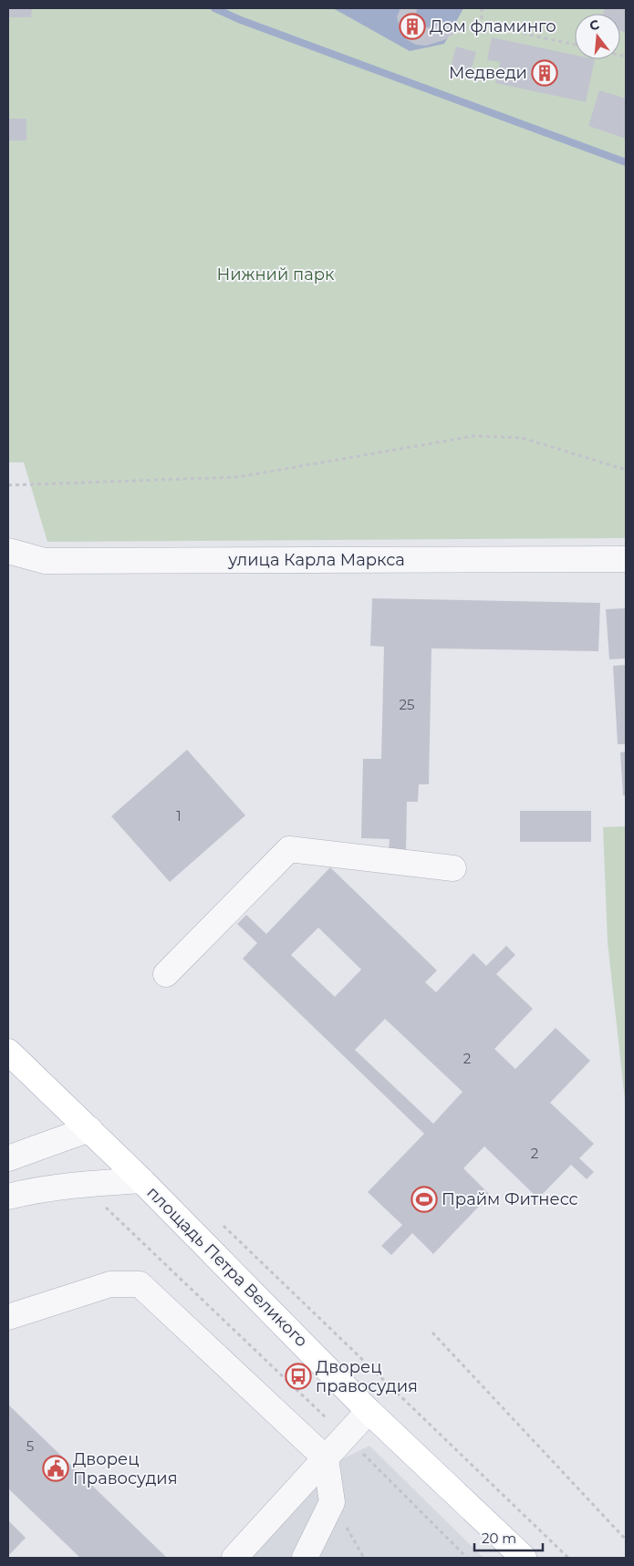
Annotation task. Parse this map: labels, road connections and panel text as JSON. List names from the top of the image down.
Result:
{
  "streets": {
    "main road": ["площадь Петра Великого"],
    "street": ["улица Карла Маркса"]
  },
  "parks": ["Нижний парк"],
  "places": {
    "building": ["Дом фламинго", "Медведи"],
    "sports": ["Прайм Фитнесс"],
    "bus stop": ["Дворец правосудия"],
    "public building": ["Дворец Правосудия"]
  },
  "house_numbers": [
    "25",
    "1",
    "2",
    "2",
    "5"
  ],
  "scale_bar": "20 m",
  "north": "top"
}
